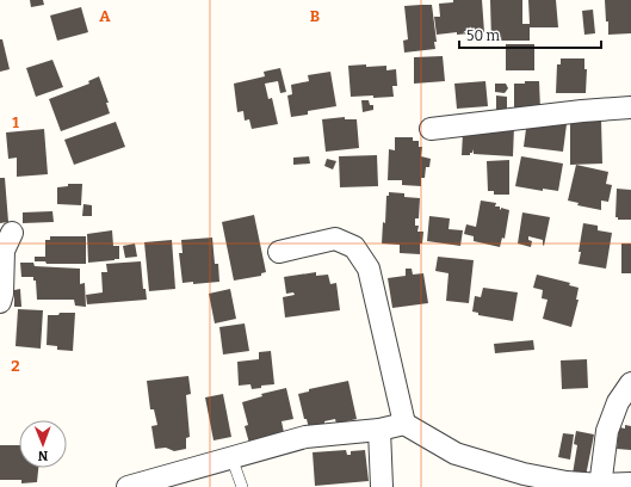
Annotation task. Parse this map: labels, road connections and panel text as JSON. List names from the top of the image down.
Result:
{
  "scale_bar": "50 m",
  "north": "bottom",
  "grid": {
    "columns": ["A", "B"],
    "rows": ["1", "2"]
  }
}
